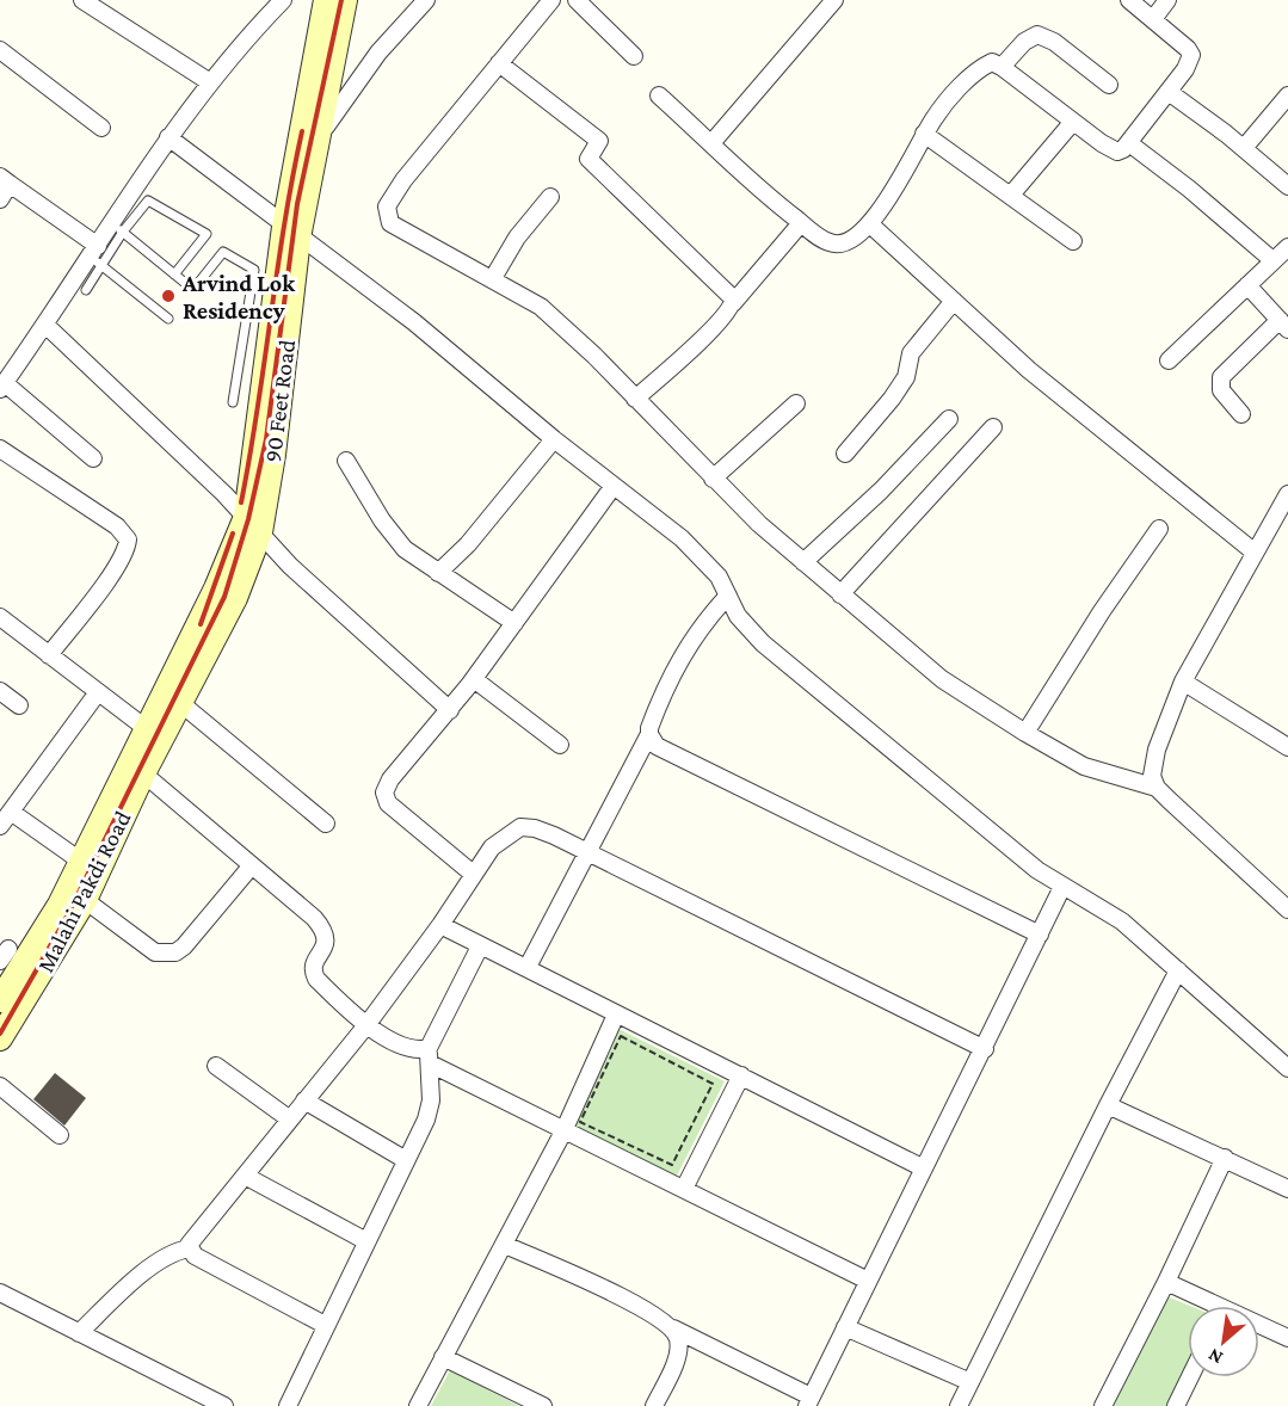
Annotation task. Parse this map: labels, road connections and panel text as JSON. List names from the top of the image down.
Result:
{
  "streets": {
    "main road": ["90 Feet Road", "Malahi Pakdi Road"]
  },
  "crossings": [
    ["90 Feet Road", "Malahi Pakdi Road"]
  ],
  "places": ["Arvind Lok Residency"],
  "north": "bottom left"
}
